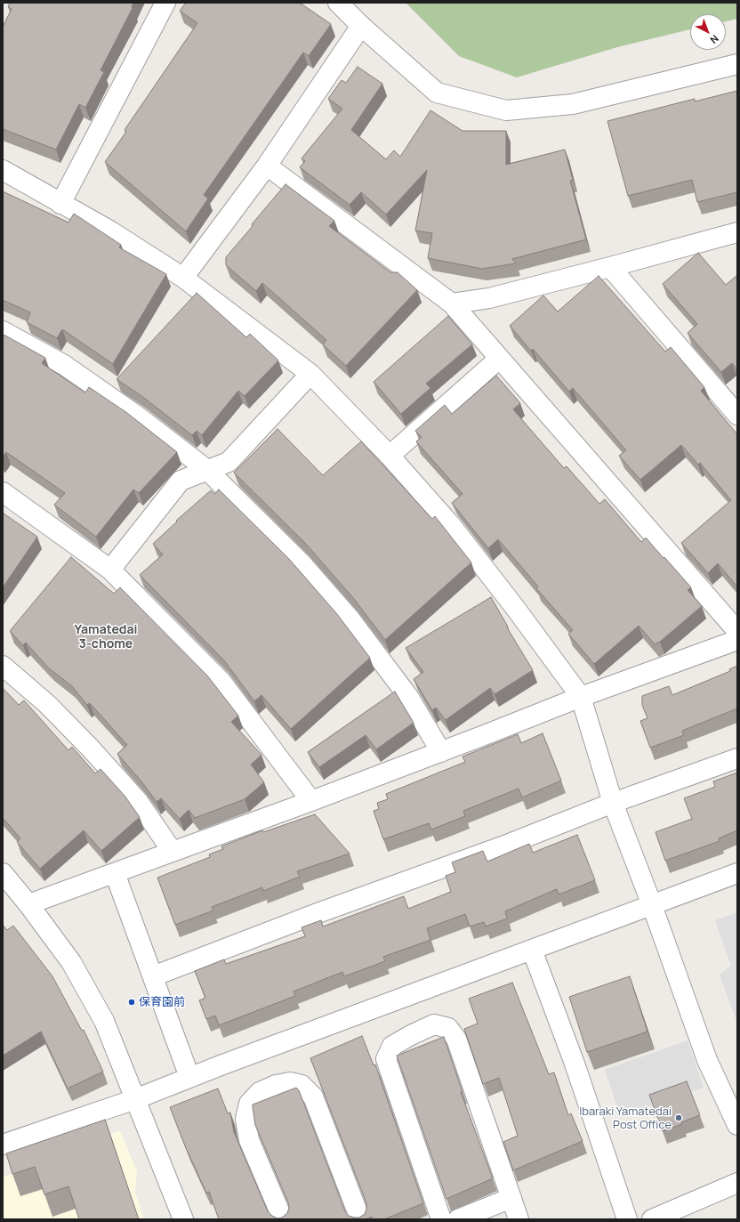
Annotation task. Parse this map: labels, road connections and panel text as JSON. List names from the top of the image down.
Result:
{
  "districts": ["Yamatedai 3-chome"],
  "places": ["保育園前", "Ibaraki Yamatedai Post Office"],
  "north": "bottom right"
}
